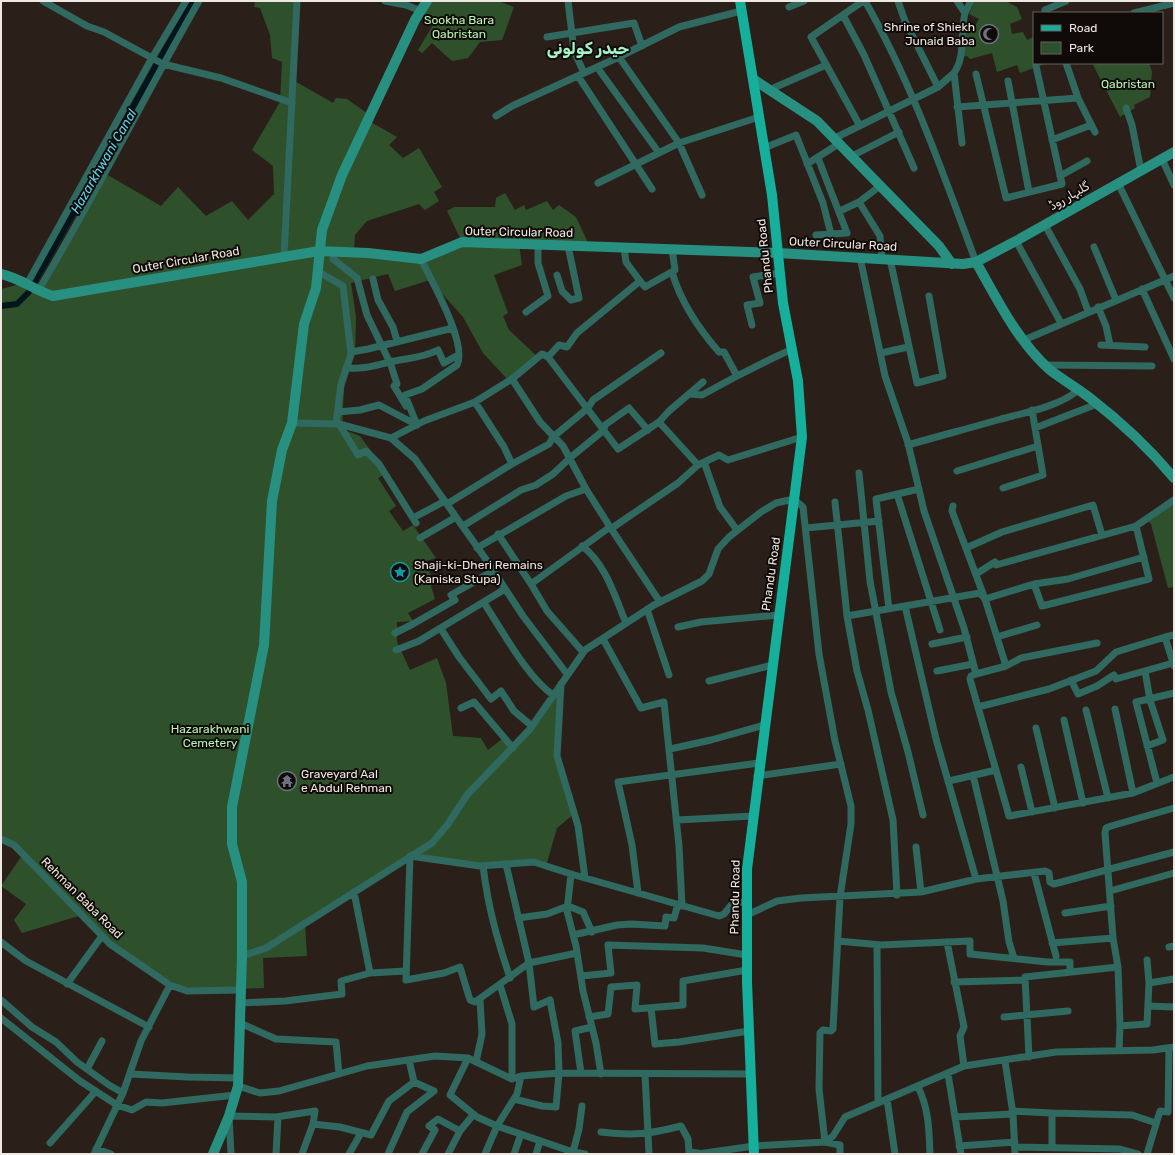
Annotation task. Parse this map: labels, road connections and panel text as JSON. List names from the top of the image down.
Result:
{
  "streets": {
    "main road": ["گلبہار روڈ", "Outer Circular Road", "Phandu Road"],
    "street": ["Rehman Baba Road"]
  },
  "crossings": [
    ["گلبہار روڈ", "Outer Circular Road"],
    ["Outer Circular Road", "Phandu Road"]
  ],
  "districts": ["حیدر کولونی"],
  "water": ["Hazarkhwani Canal"],
  "parks": ["Sookha Bara Qabristan", "Qabristan", "Hazarakhwani Cemetery"],
  "places": {
    "mosque": ["Shrine of Shiekh Junaid Baba"],
    "place": ["Shaji-ki-Dheri Remains (Kaniska Stupa)"],
    "temple": ["Graveyard Aal e Abdul Rehman"]
  },
  "legend": ["Road", "Park"]
}
